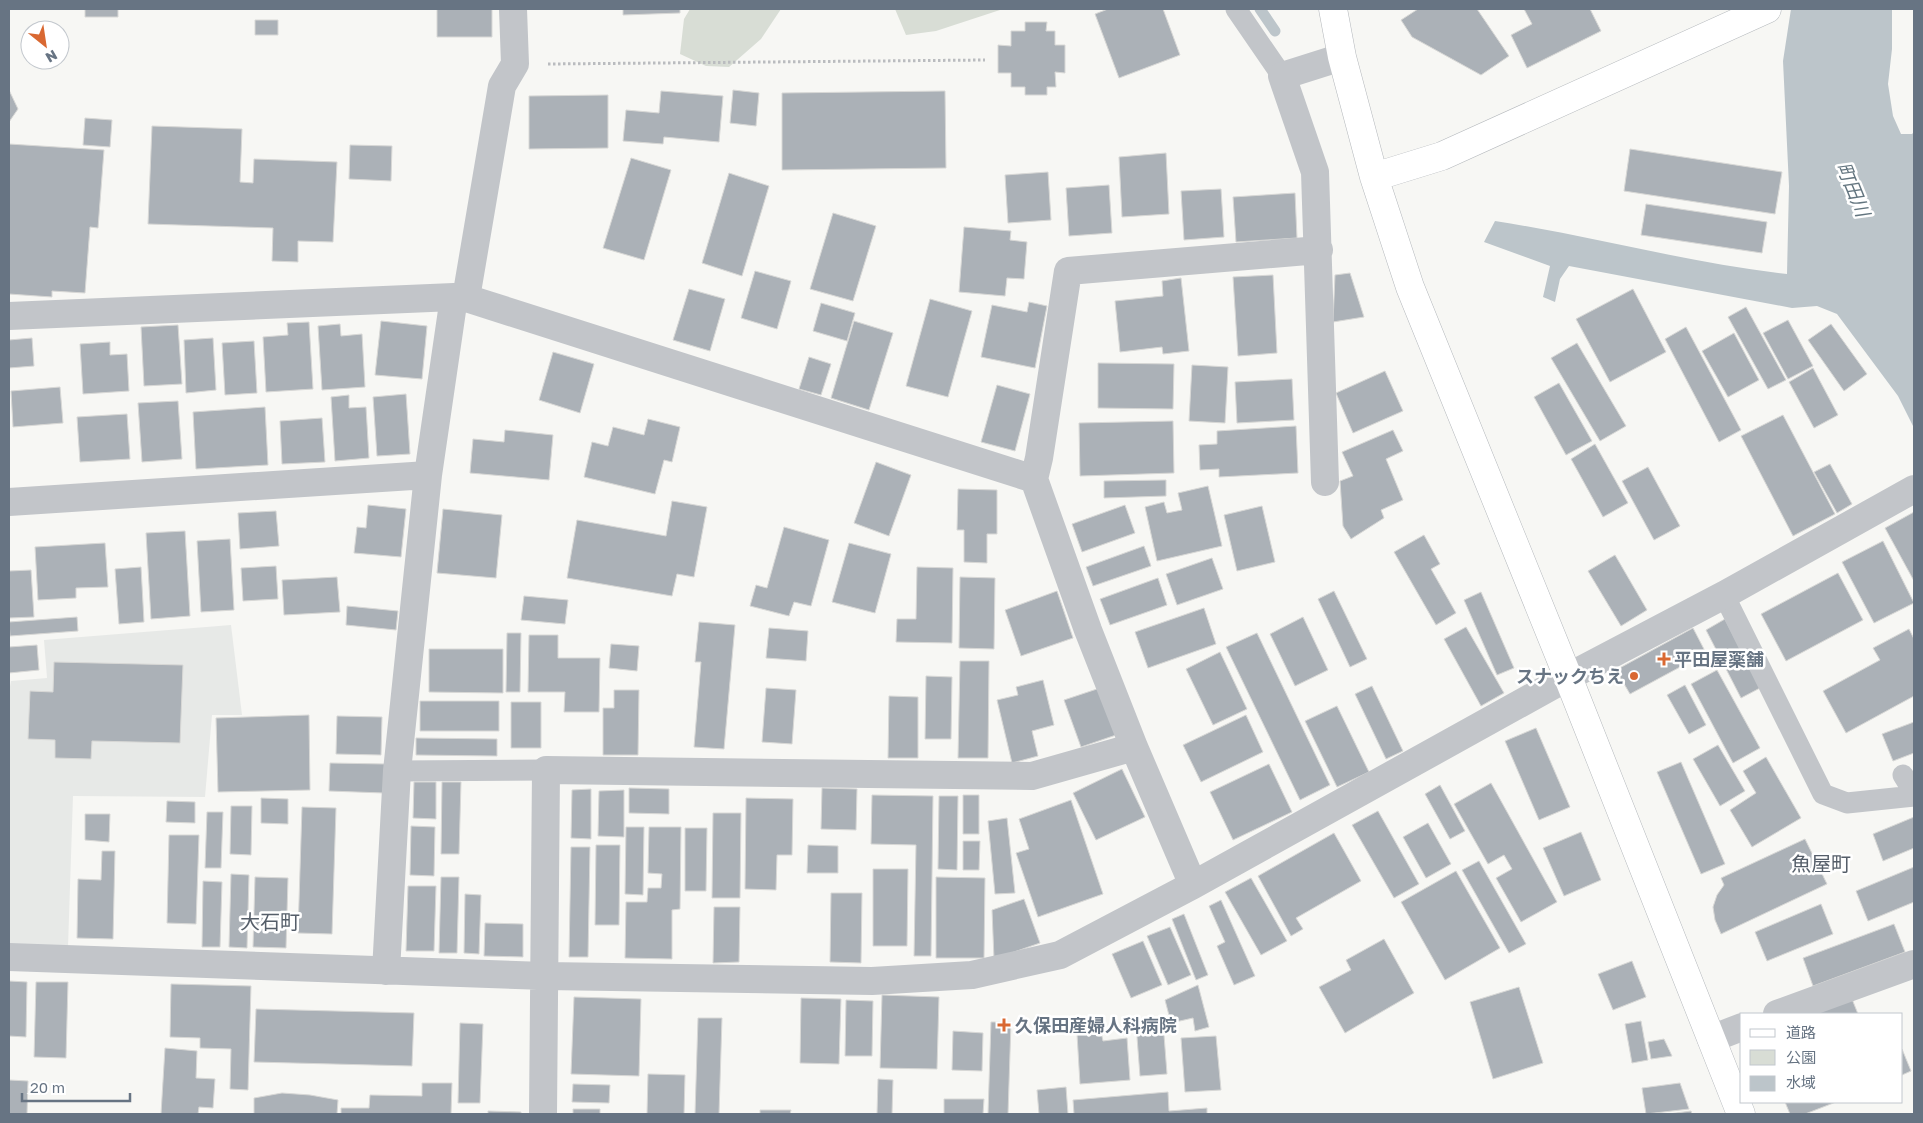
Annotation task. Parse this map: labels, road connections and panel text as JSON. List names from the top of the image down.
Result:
{
  "districts": ["魚屋町", "大石町"],
  "water": ["町田川"],
  "places": {
    "health": ["平田屋薬舗", "久保田産婦人科病院"],
    "other": ["スナックちえ"]
  },
  "legend": ["道路", "公園", "水域"],
  "scale_bar": "20 m",
  "north": "bottom right"
}
